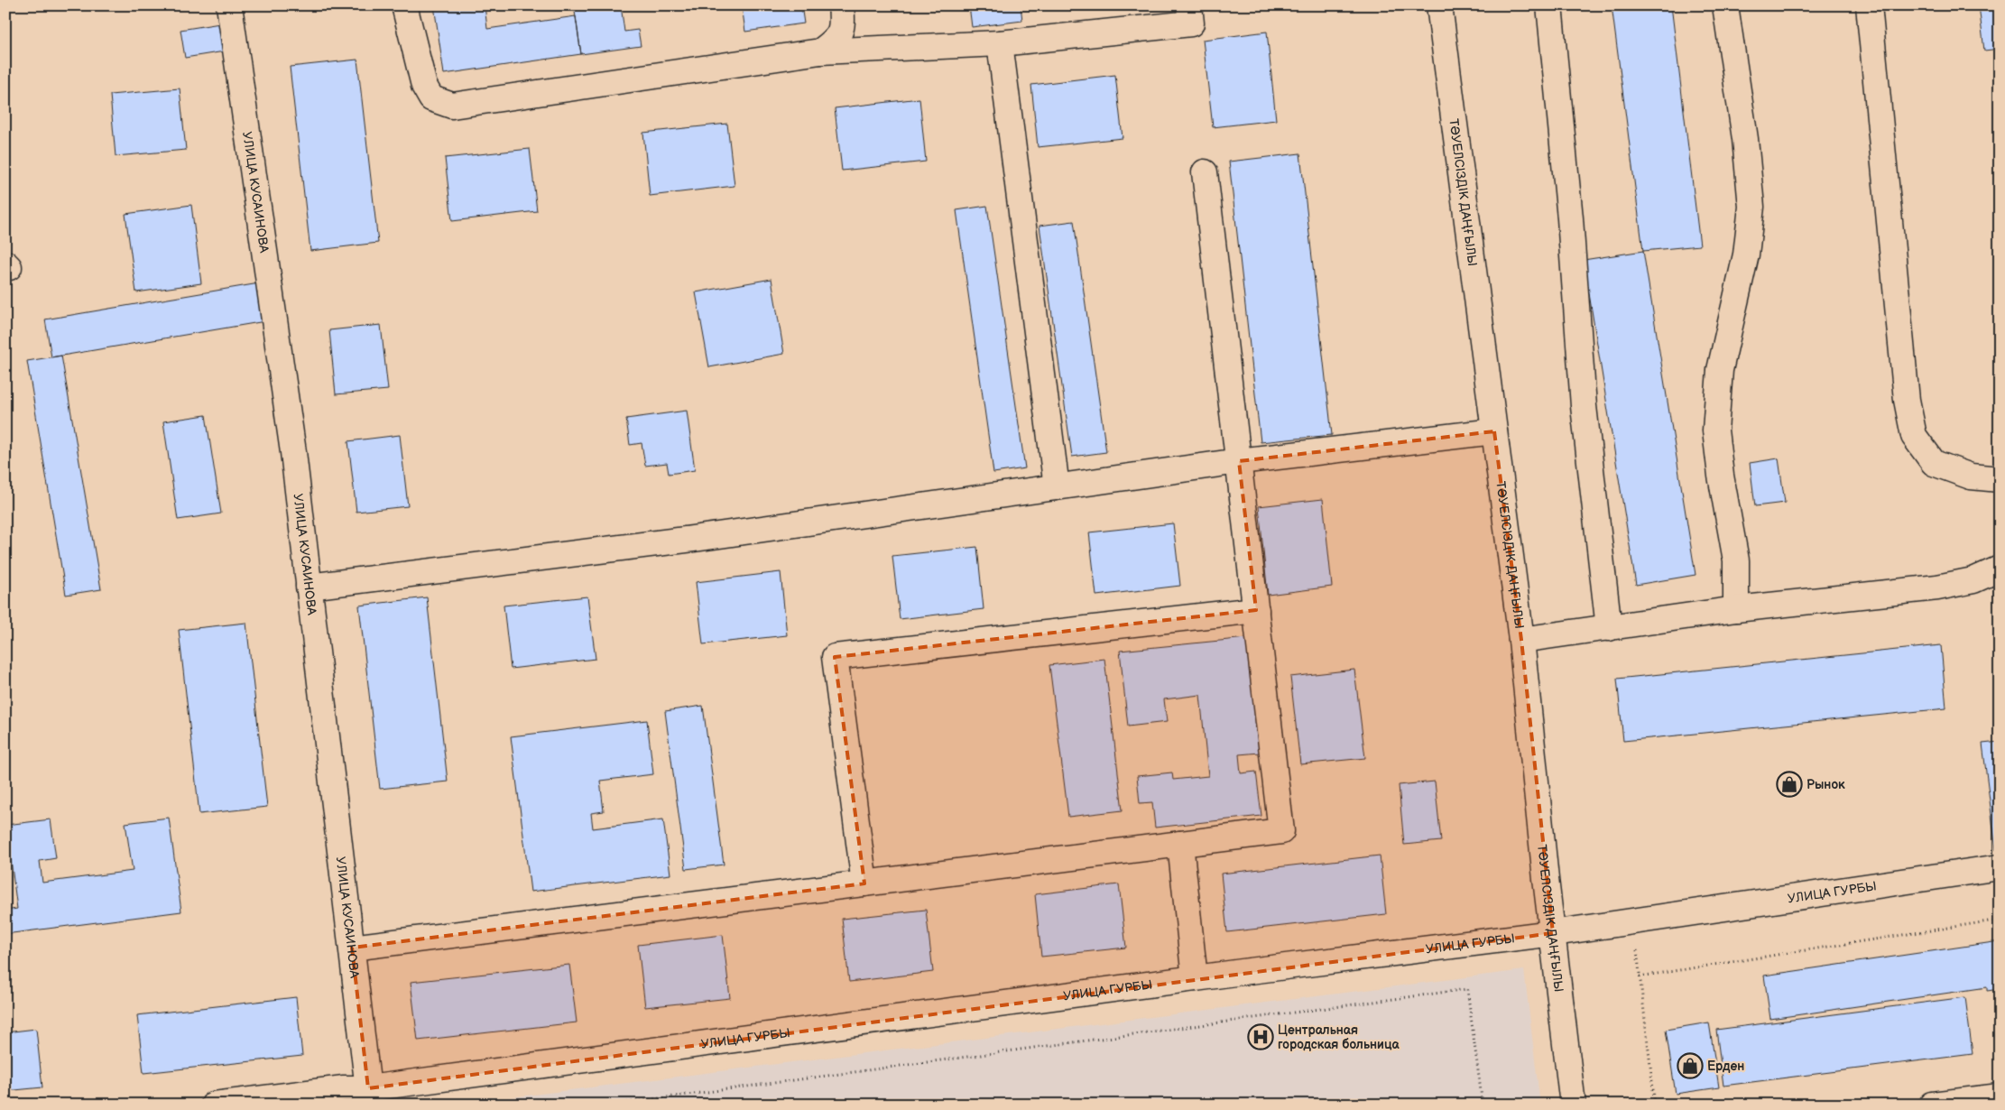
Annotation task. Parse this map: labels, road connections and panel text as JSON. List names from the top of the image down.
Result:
{
  "streets": {
    "street": ["УЛИЦА КУСАИНОВА", "ТӘУЕЛСІЗДІК ДАҢҒЫЛЫ", "УЛИЦА ГУРБЫ"]
  },
  "crossings": [
    ["УЛИЦА КУСАИНОВА", "УЛИЦА ГУРБЫ"],
    ["ТӘУЕЛСІЗДІК ДАҢҒЫЛЫ", "УЛИЦА ГУРБЫ"]
  ],
  "places": {
    "shop": ["Рынок", "Ерден"],
    "hospital": ["Центральная городская больница"]
  }
}
